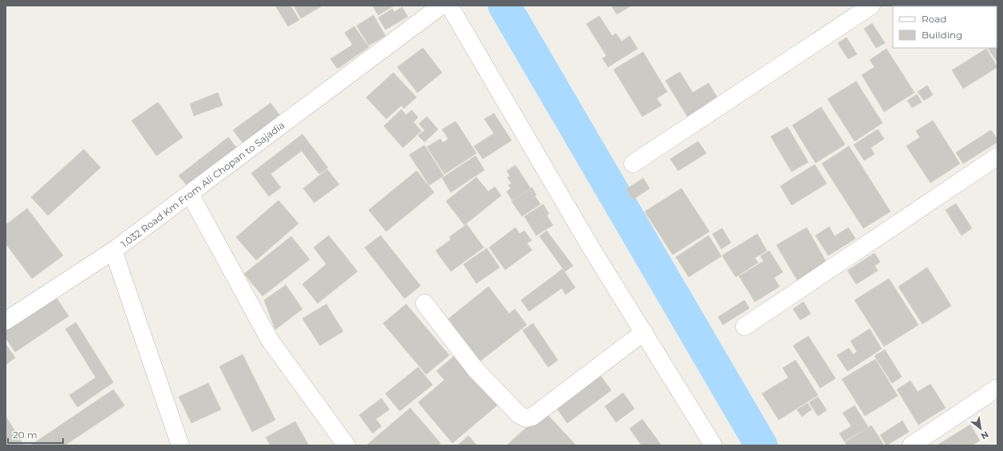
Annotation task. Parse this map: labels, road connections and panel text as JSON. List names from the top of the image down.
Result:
{
  "streets": {
    "street": ["1.032 Road Km From Ali Chopan to Sajadia"]
  },
  "legend": ["Road", "Building"],
  "scale_bar": "20 m",
  "north": "bottom right"
}
